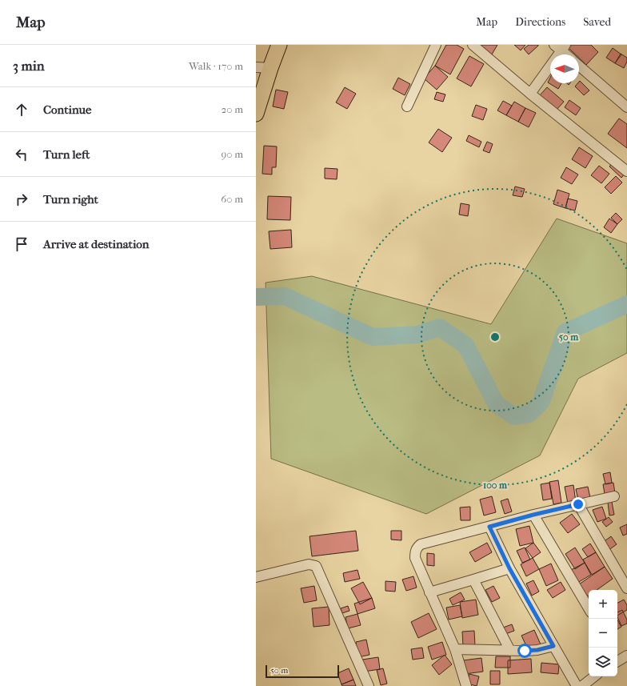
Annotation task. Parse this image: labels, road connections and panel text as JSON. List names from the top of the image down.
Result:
{
  "scale_bar": "50 m",
  "north": "left",
  "page": {
    "header": "Map",
    "nav": ["Map", "Directions", "Saved"],
    "heading": ["3 min", "Walk · 170 m"],
    "list": [
      ["Continue", "20 m"],
      ["Turn left", "90 m"],
      ["Turn right", "60 m"],
      "Arrive at destination"
    ],
    "map_buttons": ["+", "−"],
    "scale": "50 m"
  },
  "rings": ["50 m", "100 m"]
}
